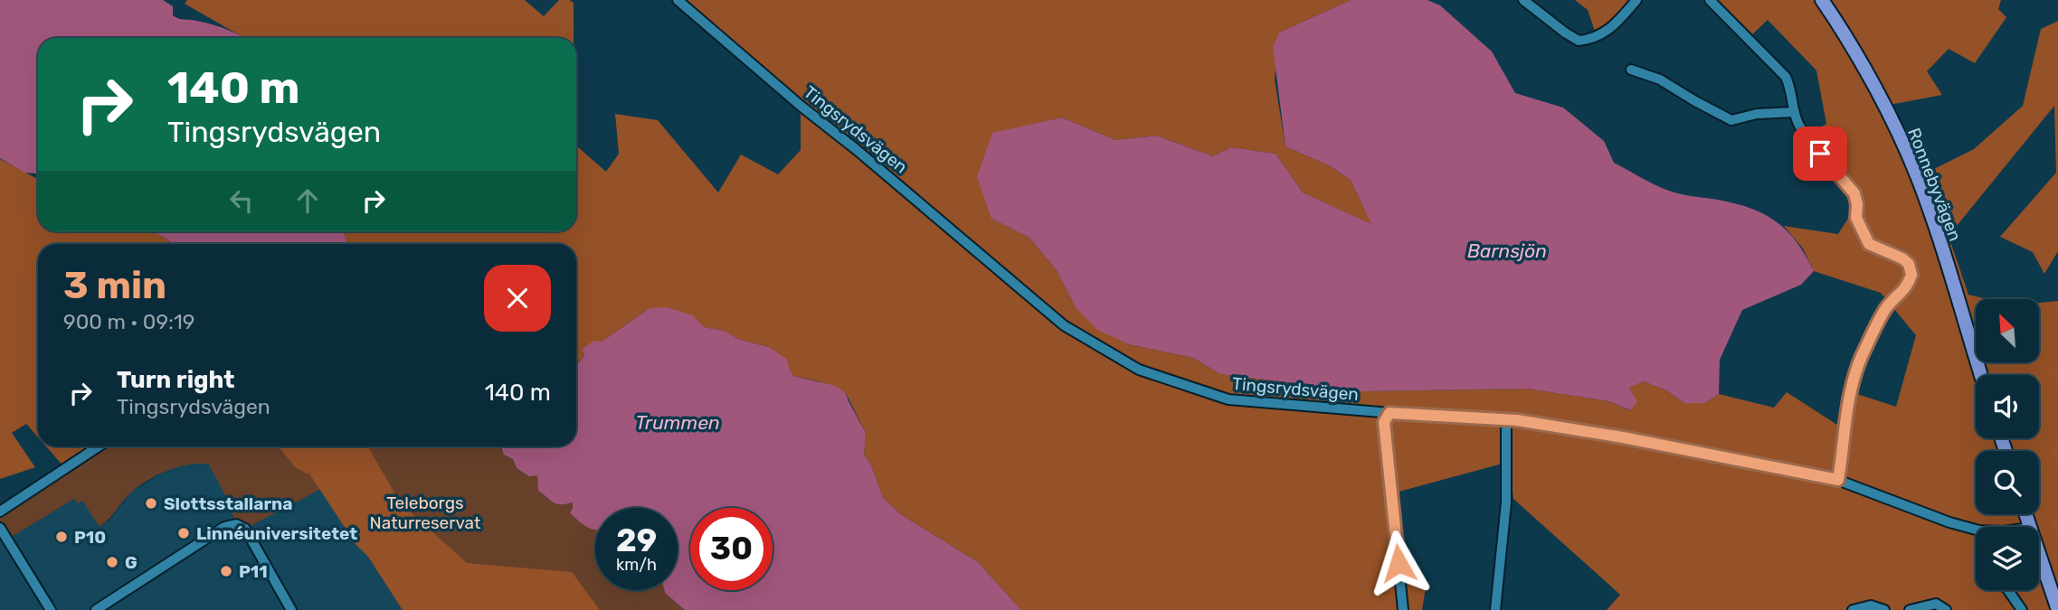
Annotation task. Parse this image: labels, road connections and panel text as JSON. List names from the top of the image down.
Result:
{
  "streets": {
    "main road": ["Ronnebyvägen"],
    "street": ["Tingsrydsvägen"]
  },
  "water": ["Barnsjön", "Trummen"],
  "parks": ["Teleborgs Naturreservat"],
  "places": [
    "Slottsstallarna",
    "Linnéuniversitetet",
    "P10",
    "G",
    "P11"
  ],
  "north": "top left",
  "page": {
    "turn": ["140 m", "Tingsrydsvägen"],
    "heading": ["3 min", "900 m · 09:19"],
    "list": [
      {
        "name": "Turn right",
        "note": "Tingsrydsvägen",
        "value": "140 m"
      }
    ],
    "speed": "29 km/h",
    "limit": "30"
  }
}
